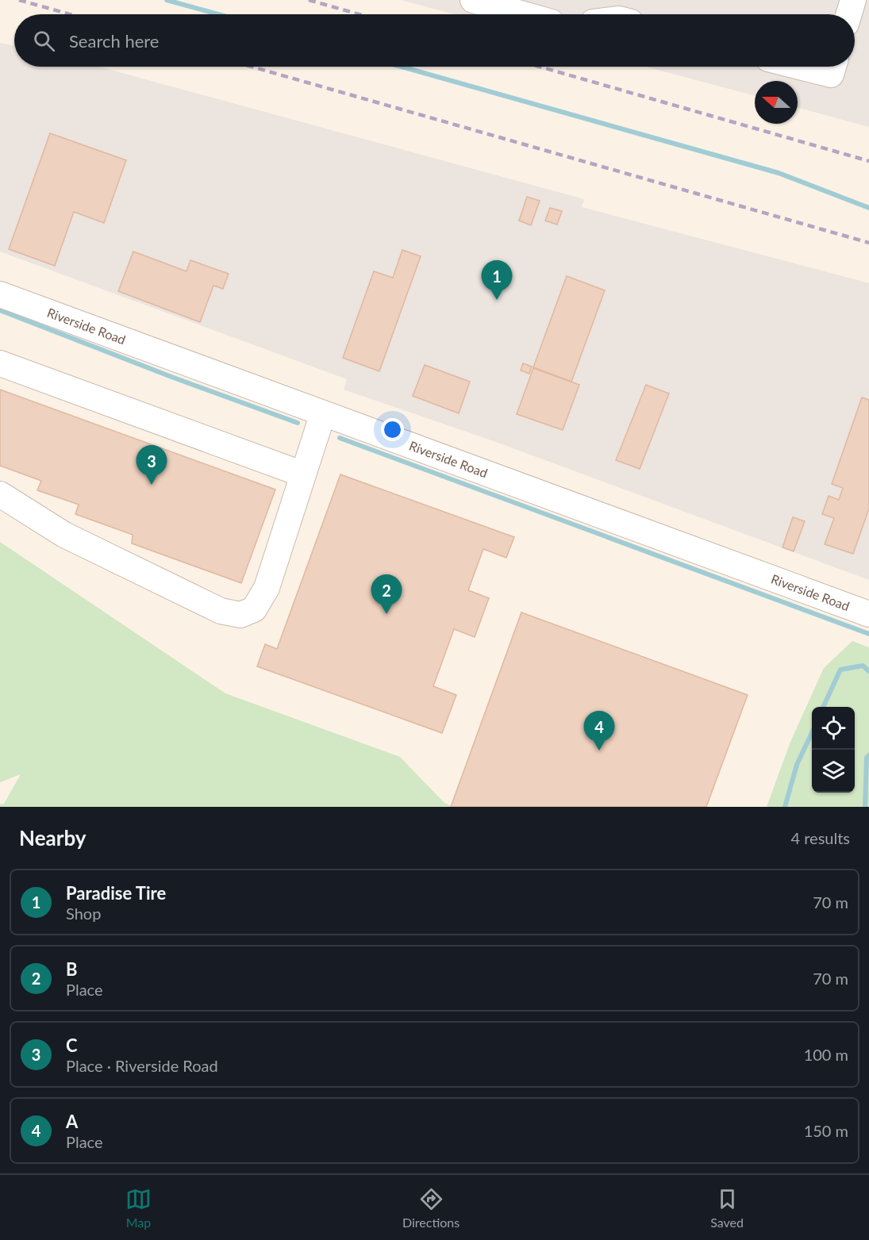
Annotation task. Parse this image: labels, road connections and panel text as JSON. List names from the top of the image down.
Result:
{
  "streets": {
    "street": ["Riverside Road"]
  },
  "north": "left",
  "page": {
    "search": "Search here",
    "pins": [
      "1",
      "3",
      "2",
      "4"
    ],
    "heading": ["Nearby", "4 results"],
    "list": [
      {
        "mark": "1",
        "name": "Paradise Tire",
        "note": "Shop",
        "value": "70 m"
      },
      {
        "mark": "2",
        "name": "B",
        "note": "Place",
        "value": "70 m"
      },
      {
        "mark": "3",
        "name": "C",
        "note": "Place · Riverside Road",
        "value": "100 m"
      },
      {
        "mark": "4",
        "name": "A",
        "note": "Place",
        "value": "150 m"
      }
    ],
    "nav": ["Map", "Directions", "Saved"]
  }
}
